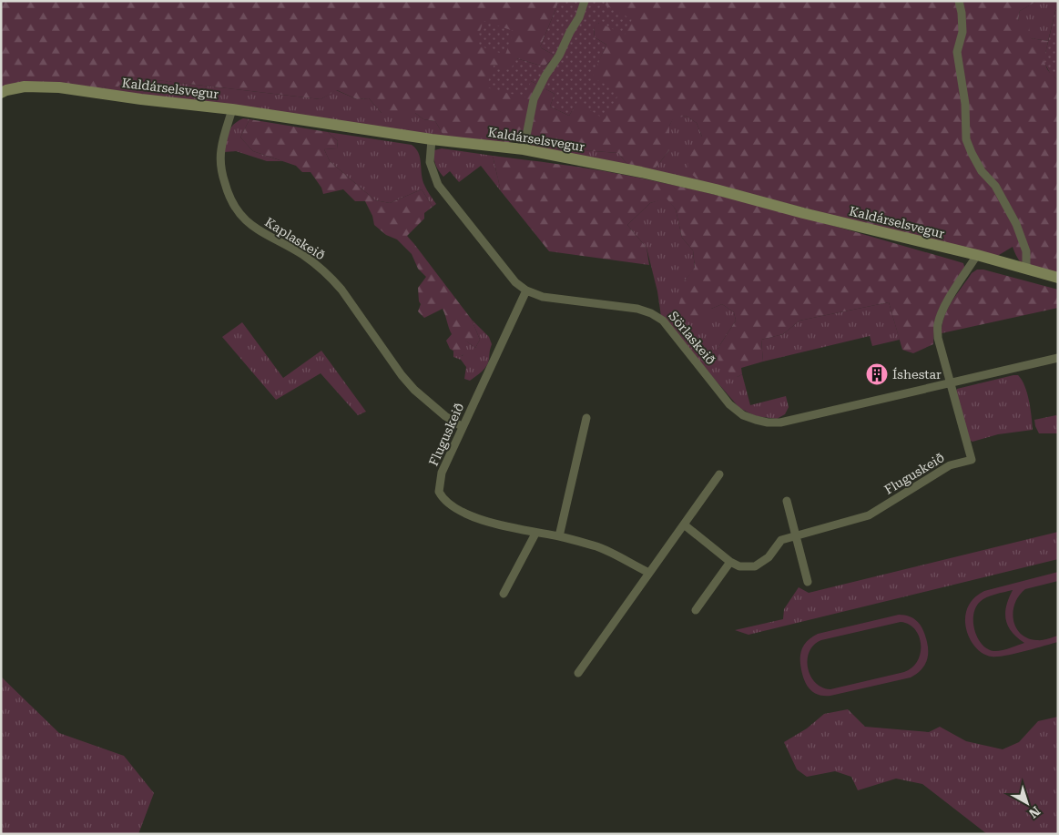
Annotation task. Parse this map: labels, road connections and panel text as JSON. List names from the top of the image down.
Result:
{
  "streets": {
    "street": [
      "Kaldárselsvegur",
      "Kaplaskeið",
      "Sörlaskeið",
      "Fluguskeið"
    ]
  },
  "crossings": [
    ["Kaldárselsvegur", "Kaplaskeið"],
    ["Kaldárselsvegur", "Sörlaskeið"],
    ["Kaplaskeið", "Fluguskeið"],
    ["Sörlaskeið", "Fluguskeið"]
  ],
  "places": {
    "building": ["Íshestar"]
  },
  "north": "bottom right"
}
